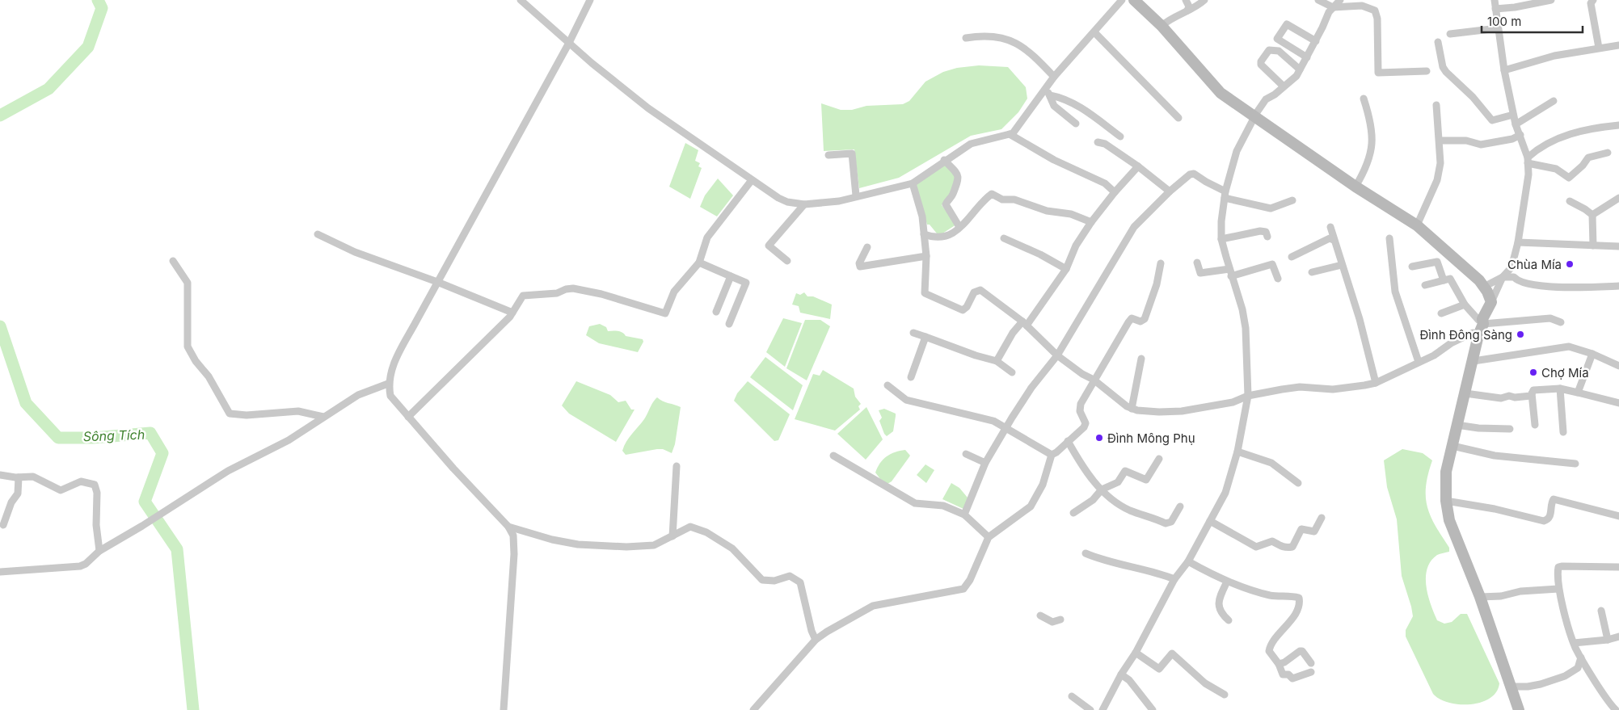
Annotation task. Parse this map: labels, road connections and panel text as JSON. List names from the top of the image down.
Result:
{
  "water": ["Sông Tích"],
  "places": [
    "Chùa Mía",
    "Đình Đông Sàng",
    "Chợ Mía",
    "Đình Mông Phụ"
  ],
  "scale_bar": "100 m"
}
